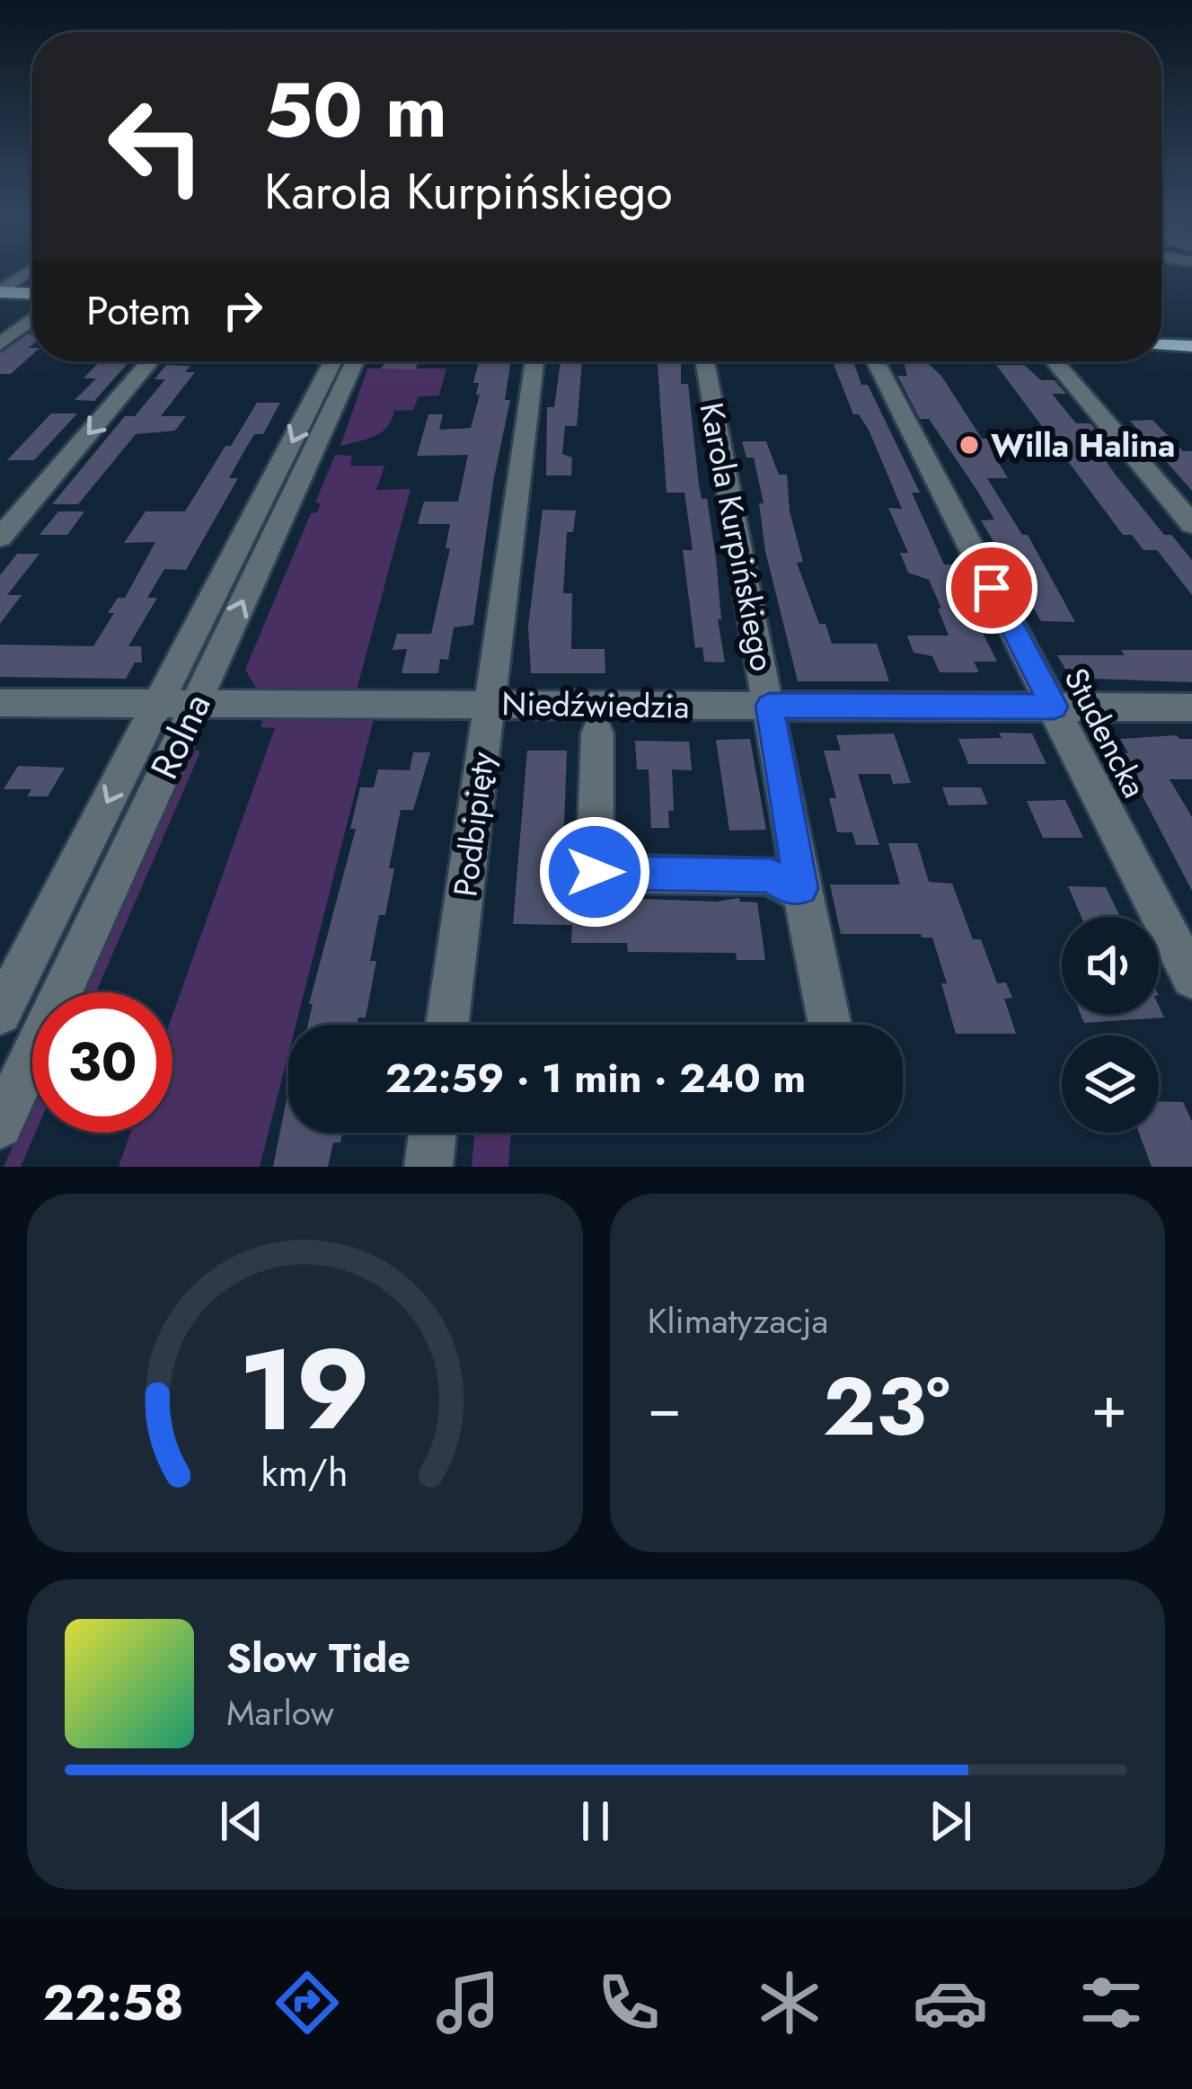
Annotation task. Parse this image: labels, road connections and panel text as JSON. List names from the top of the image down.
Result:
{
  "streets": {
    "street": [
      "Karola Kurpińskiego",
      "Niedźwiedzia",
      "Studencka",
      "Rolna",
      "Podbipięty"
    ]
  },
  "crossings": [
    ["Karola Kurpińskiego", "Niedźwiedzia"],
    ["Niedźwiedzia", "Studencka"],
    ["Niedźwiedzia", "Rolna"],
    ["Niedźwiedzia", "Podbipięty"]
  ],
  "places": ["Willa Halina"],
  "page": {
    "turn": ["50 m", "Karola Kurpińskiego"],
    "then": "Potem",
    "limit": "30",
    "trip": "22:59 · 1 min · 240 m",
    "tile": "Klimatyzacja",
    "heat": ["−", "23°", "+"],
    "song": ["Slow Tide", "Marlow"],
    "tabs": "22:58",
    "gauge": ["19", "km/h"]
  }
}
